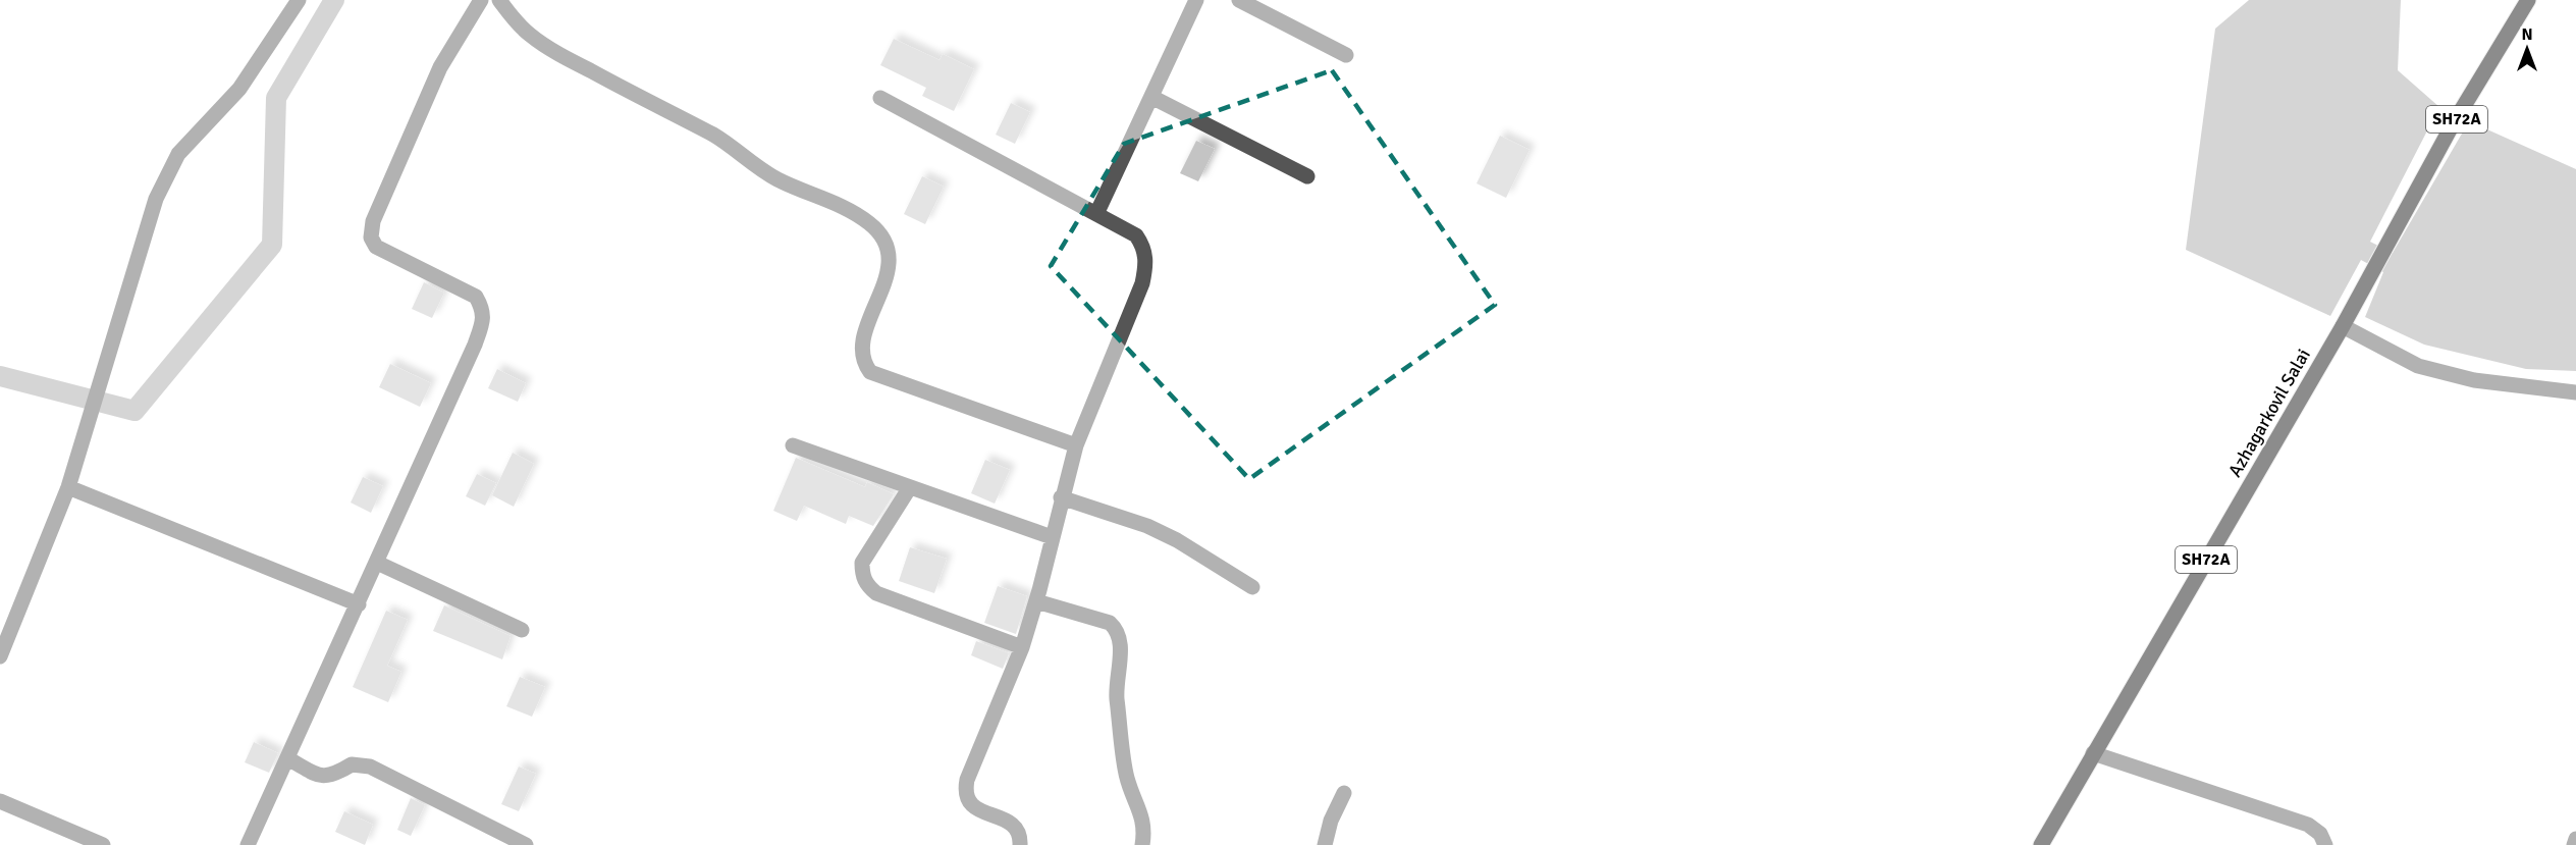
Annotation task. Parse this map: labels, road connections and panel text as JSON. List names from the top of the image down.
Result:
{
  "streets": {
    "main road": ["SH72A", "Azhagarkovil Salai"]
  },
  "north": "top"
}
